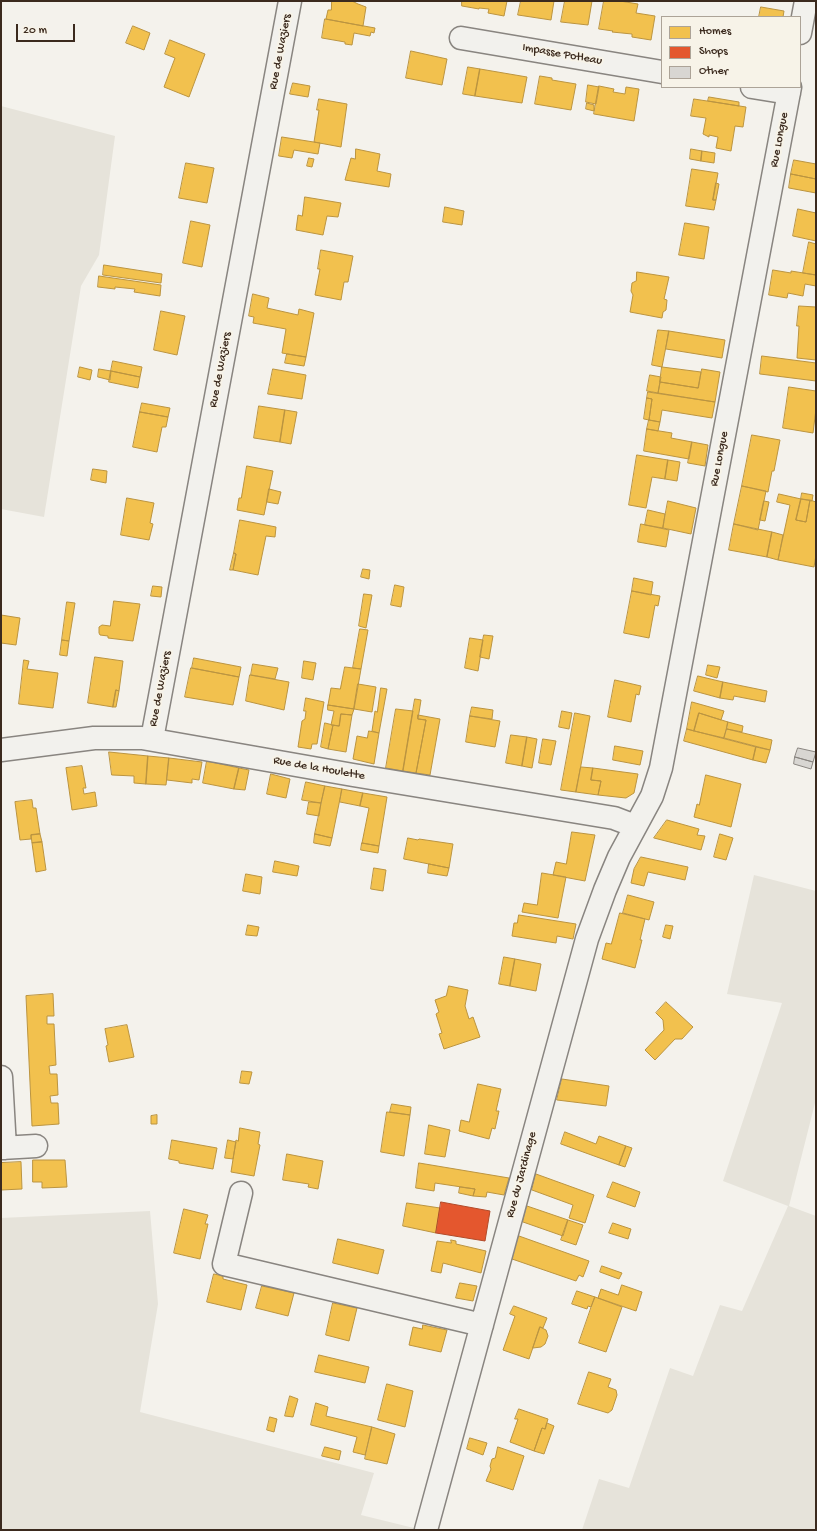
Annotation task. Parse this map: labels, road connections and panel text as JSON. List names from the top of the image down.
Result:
{
  "streets": {
    "street": [
      "Rue de Waziers",
      "Impasse Potleau",
      "Rue Longue",
      "Rue de la Houlette",
      "Rue du Jardinage"
    ]
  },
  "crossings": [
    ["Rue de Waziers", "Rue de la Houlette"],
    ["Rue Longue", "Rue de la Houlette"],
    ["Rue Longue", "Rue du Jardinage"],
    ["Rue de la Houlette", "Rue du Jardinage"]
  ],
  "legend": ["Homes", "Shops", "Other"],
  "scale_bar": "20 m"
}
